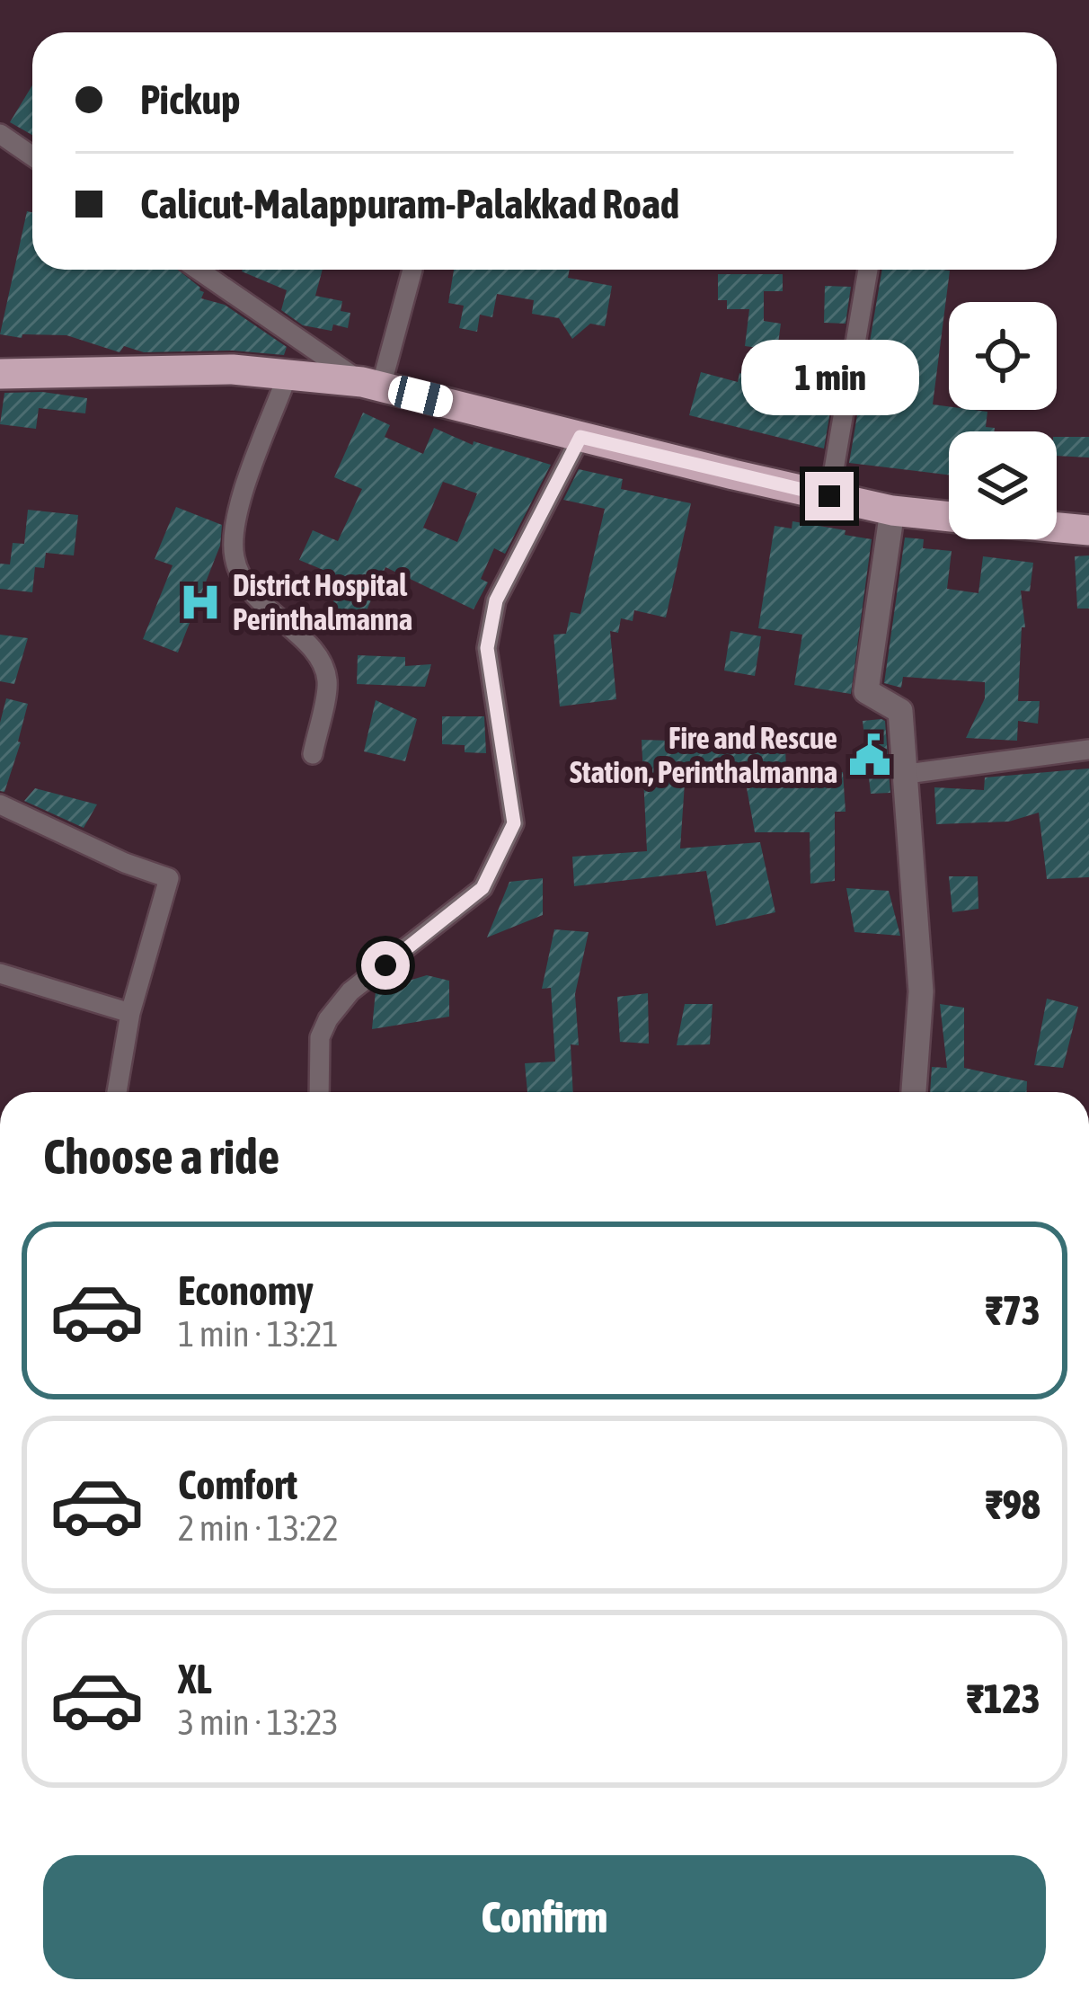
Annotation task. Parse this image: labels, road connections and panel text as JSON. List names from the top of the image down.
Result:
{
  "places": {
    "hospital": ["District Hospital Perinthalmanna"],
    "public building": ["Fire and Rescue Station, Perinthalmanna"]
  },
  "page": {
    "banner": ["Pickup", "Calicut-Malappuram-Palakkad Road"],
    "bubble": "1 min",
    "heading": "Choose a ride",
    "list": [
      {
        "name": "Economy",
        "note": "1 min · 13:21",
        "value": "₹73"
      },
      {
        "name": "Comfort",
        "note": "2 min · 13:22",
        "value": "₹98"
      },
      {
        "name": "XL",
        "note": "3 min · 13:23",
        "value": "₹123"
      }
    ],
    "buttons": "Confirm"
  }
}
